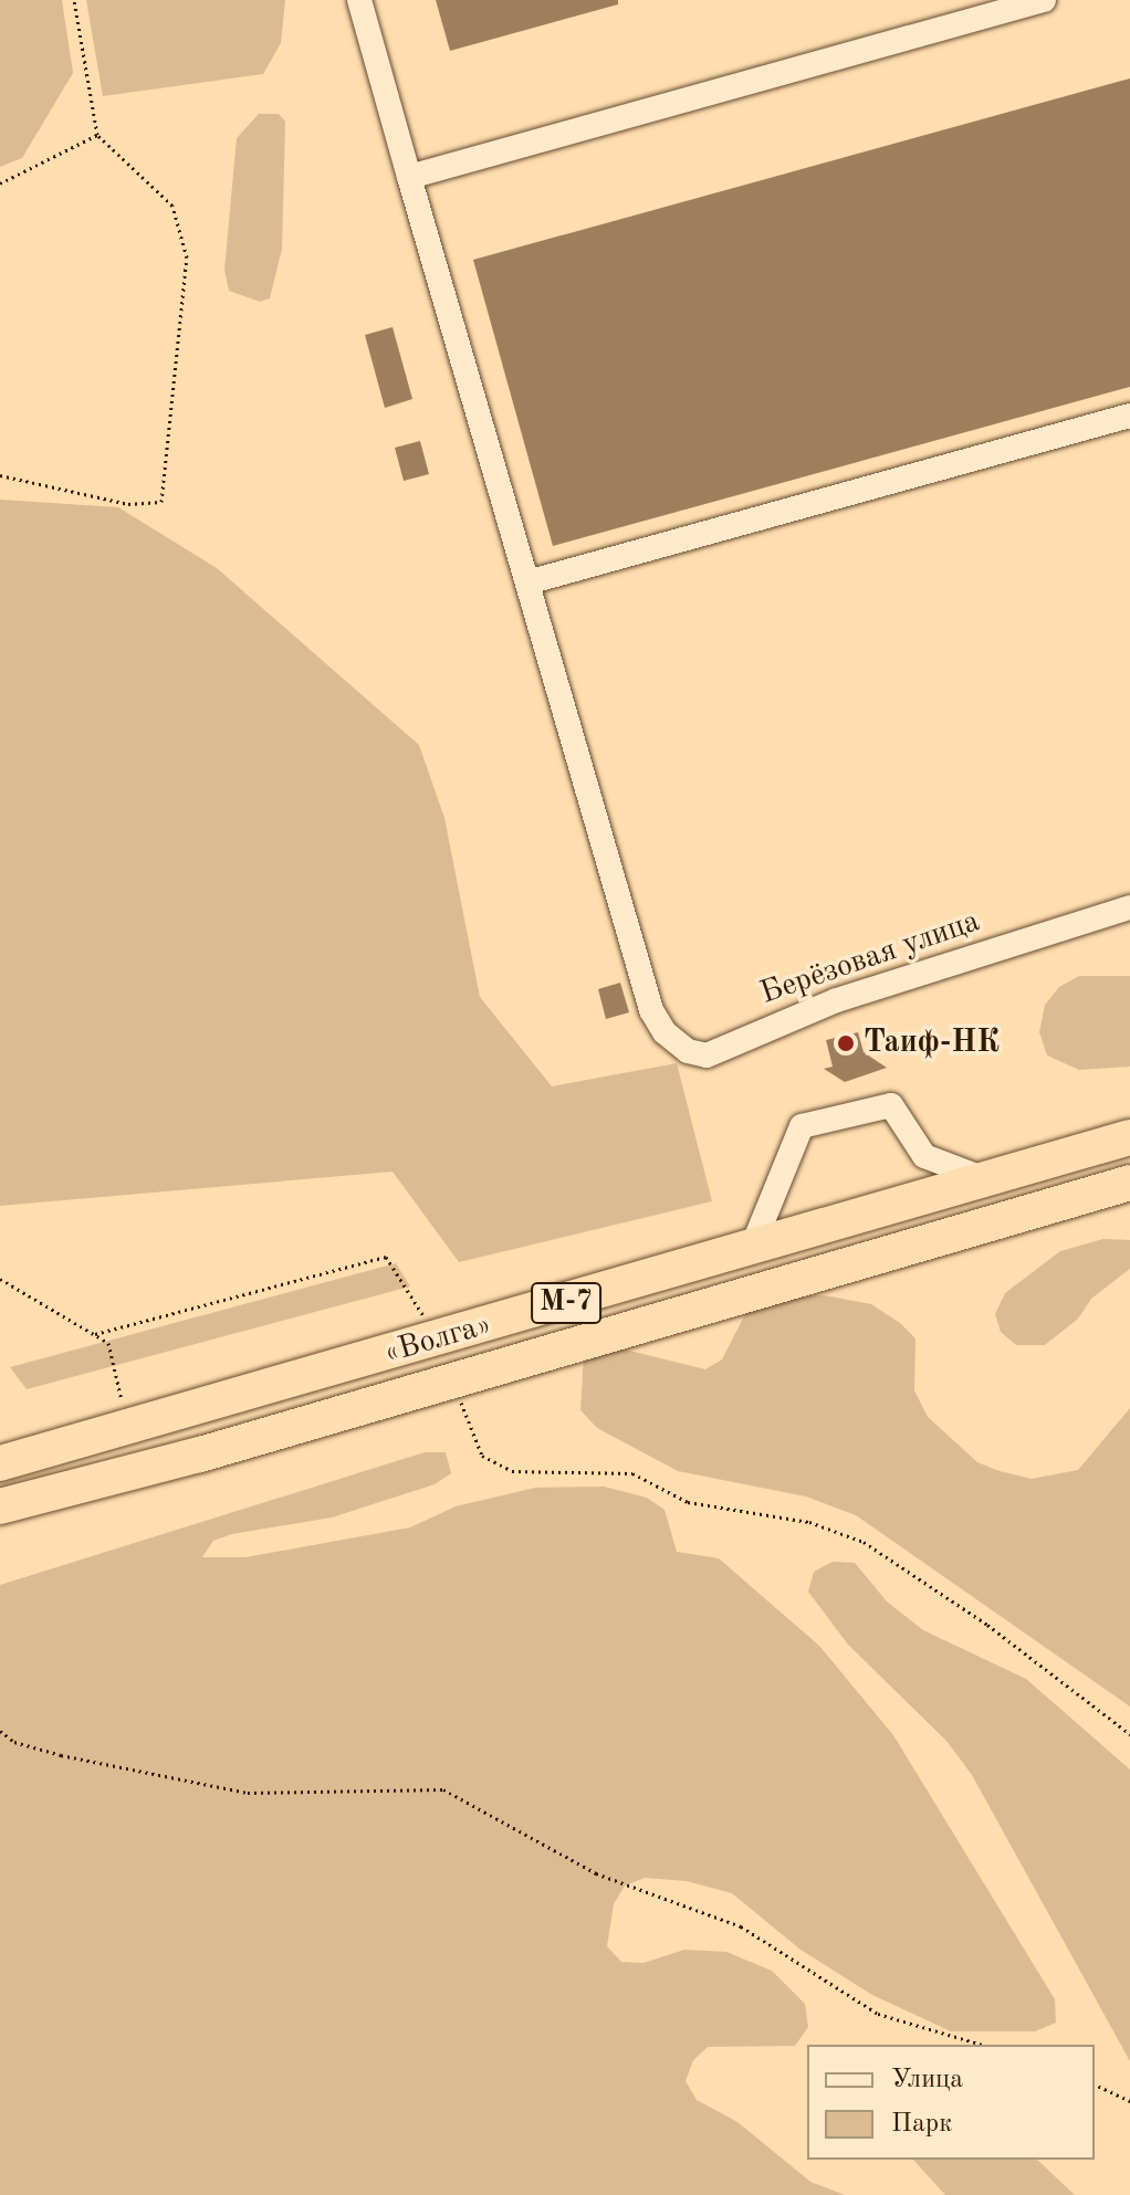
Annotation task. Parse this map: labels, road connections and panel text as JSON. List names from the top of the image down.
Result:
{
  "streets": {
    "highway": ["М-7", "«Волга»"],
    "street": ["Берёзовая улица"]
  },
  "places": ["Таиф-НК"],
  "legend": ["Улица", "Парк"]
}
